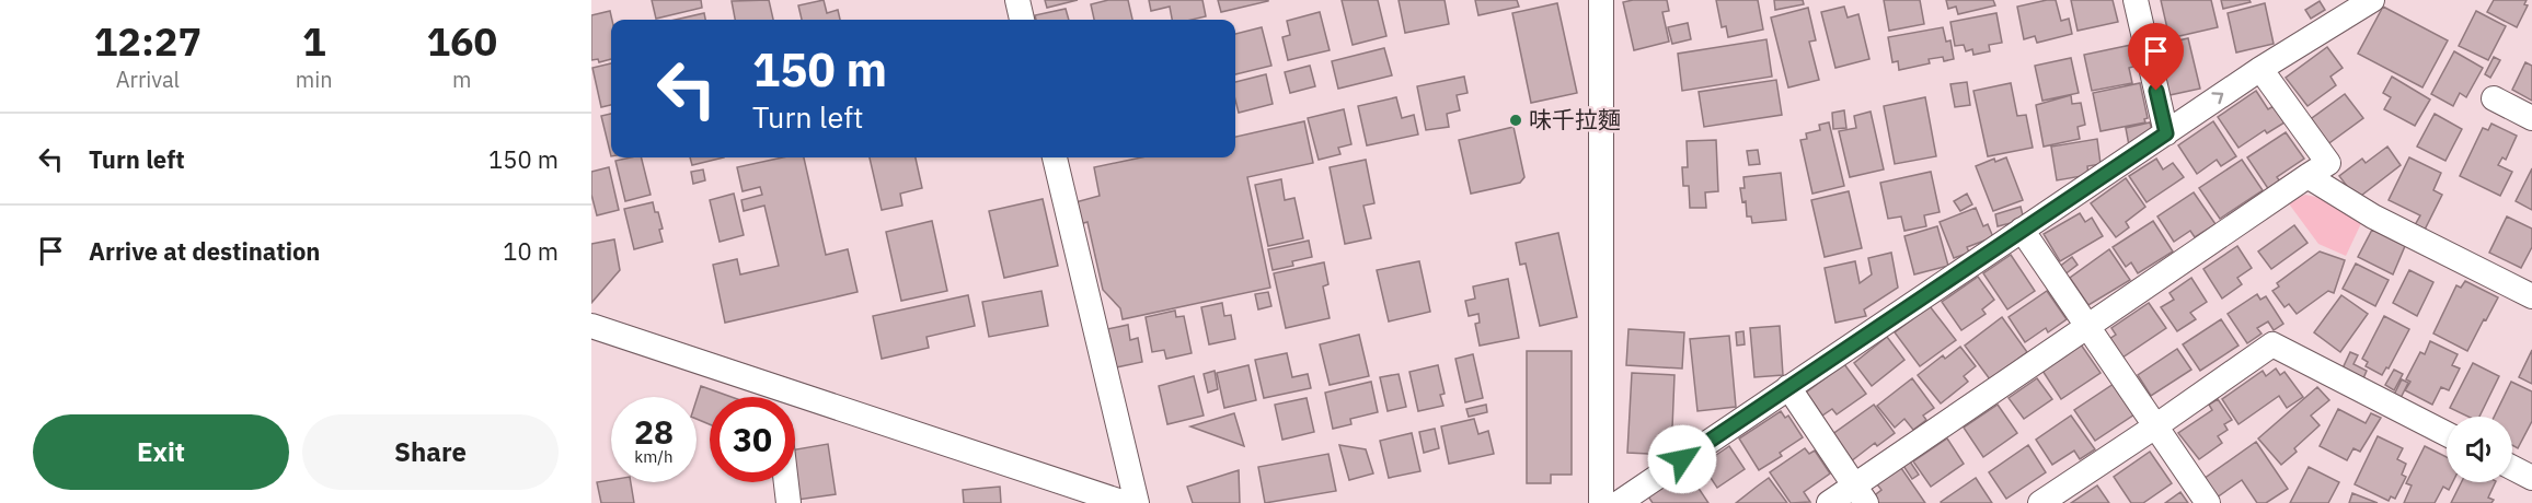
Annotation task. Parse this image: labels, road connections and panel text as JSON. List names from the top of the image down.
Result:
{
  "places": ["味千拉麵"],
  "page": {
    "eta": [
      "12:27",
      "Arrival",
      "1",
      "min",
      "160",
      "m"
    ],
    "turn": ["150 m", "Turn left"],
    "list": [
      {
        "name": "Turn left",
        "value": "150 m"
      },
      {
        "name": "Arrive at destination",
        "value": "10 m"
      }
    ],
    "speed": "28 km/h",
    "limit": "30",
    "buttons": ["Exit", "Share"]
  }
}
